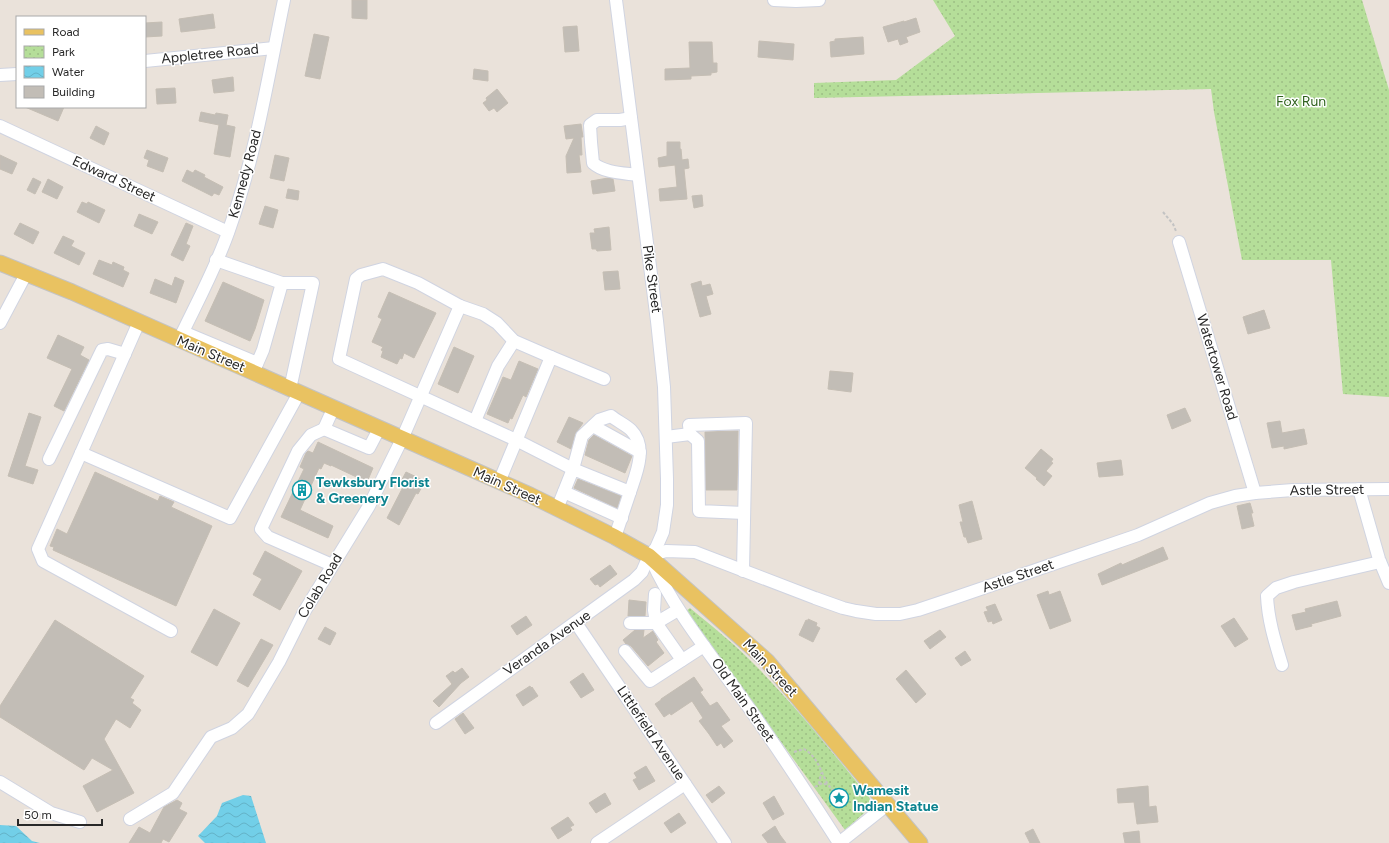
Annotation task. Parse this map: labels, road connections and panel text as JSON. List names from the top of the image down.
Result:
{
  "streets": {
    "main road": ["Main Street"],
    "street": [
      "Appletree Road",
      "Kennedy Road",
      "Edward Street",
      "Pike Street",
      "Watertower Road",
      "Astle Street",
      "Colab Road",
      "Veranda Avenue",
      "Old Main Street",
      "Littlefield Avenue"
    ]
  },
  "crossings": [
    ["Appletree Road", "Kennedy Road"],
    ["Kennedy Road", "Edward Street"],
    ["Kennedy Road", "Main Street"],
    ["Pike Street", "Main Street"],
    ["Pike Street", "Astle Street"],
    ["Pike Street", "Veranda Avenue"],
    ["Pike Street", "Old Main Street"],
    ["Main Street", "Astle Street"],
    ["Main Street", "Colab Road"],
    ["Main Street", "Veranda Avenue"],
    ["Main Street", "Old Main Street"],
    ["Watertower Road", "Astle Street"],
    ["Astle Street", "Veranda Avenue"],
    ["Astle Street", "Old Main Street"],
    ["Veranda Avenue", "Old Main Street"],
    ["Veranda Avenue", "Littlefield Avenue"]
  ],
  "parks": ["Fox Run"],
  "places": {
    "building": ["Tewksbury Florist & Greenery"],
    "place": ["Wamesit Indian Statue"]
  },
  "legend": [
    "Road",
    "Park",
    "Water",
    "Building"
  ],
  "scale_bar": "50 m"
}
